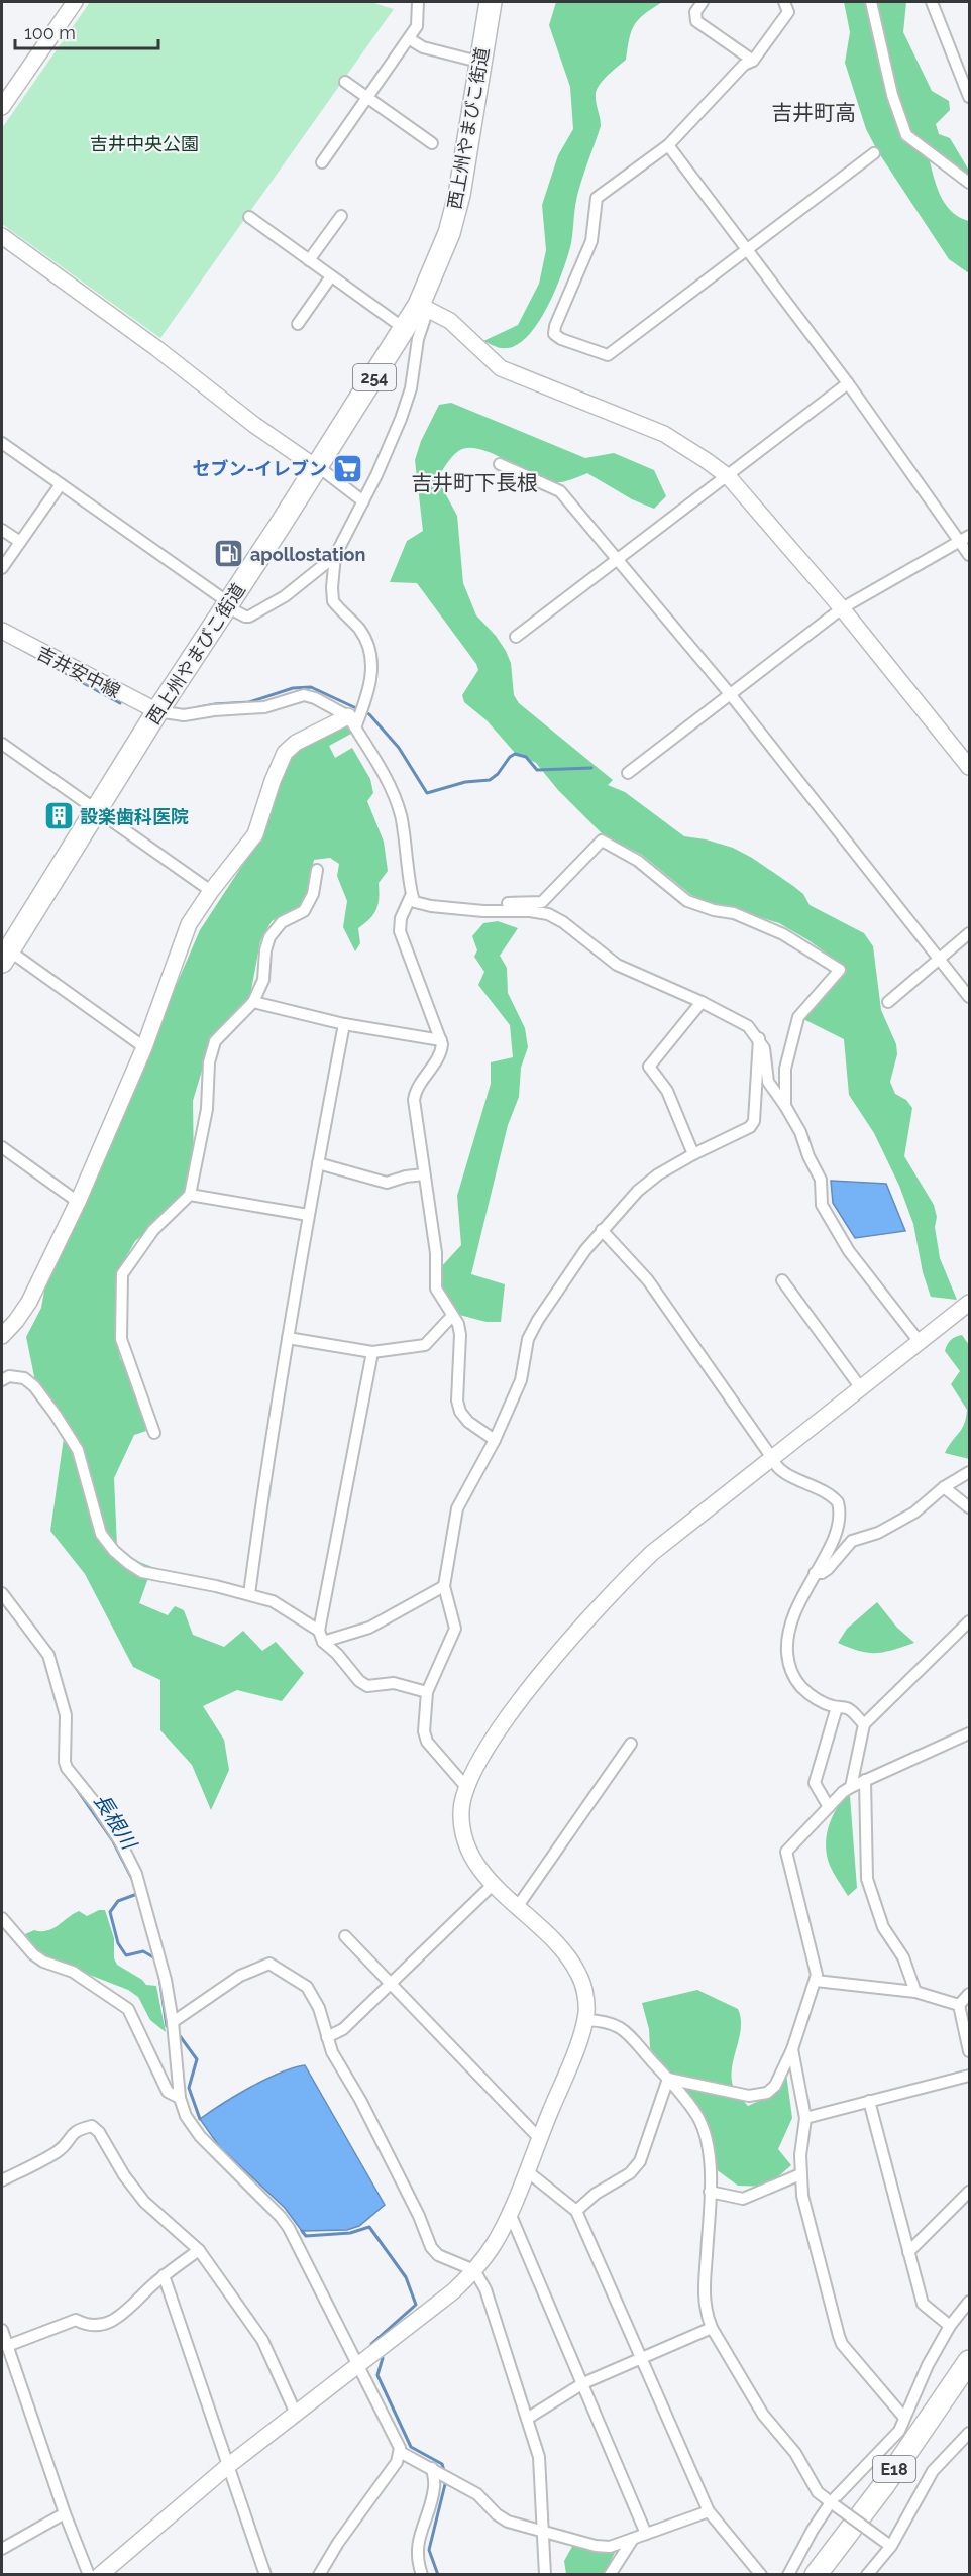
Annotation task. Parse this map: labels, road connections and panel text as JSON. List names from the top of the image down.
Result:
{
  "streets": {
    "highway": ["西上州やまびこ街道", "254", "E18"],
    "street": ["吉井安中線"]
  },
  "crossings": [
    ["西上州やまびこ街道", "吉井安中線"]
  ],
  "districts": ["吉井町高", "吉井町下長根"],
  "water": ["長根川"],
  "parks": ["吉井中央公園"],
  "places": {
    "supermarket": ["セブン-イレブン"],
    "fuel station": ["apollostation"],
    "building": ["設楽歯科医院"]
  },
  "scale_bar": "100 m"
}
